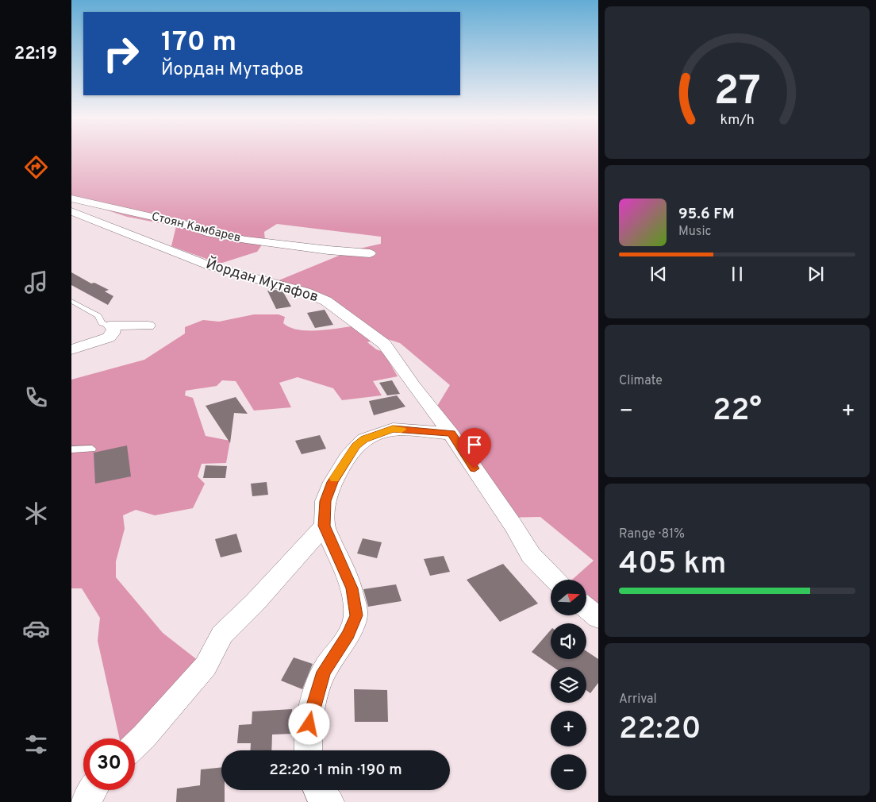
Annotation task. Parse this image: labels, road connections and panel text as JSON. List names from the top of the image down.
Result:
{
  "streets": {
    "street": ["Стоян Камбарев", "Йордан Мутафов"]
  },
  "north": "right",
  "page": {
    "tabs": "22:19",
    "turn": ["170 m", "Йордан Мутафов"],
    "song": ["95.6 FM", "Music"],
    "tile": [
      "Climate",
      ["Range · 81%", "405 km"],
      ["Arrival", "22:20"]
    ],
    "heat": ["−", "22°", "+"],
    "map_buttons": ["+", "−"],
    "limit": "30",
    "trip": "22:20 · 1 min · 190 m",
    "gauge": ["27", "km/h"]
  }
}
